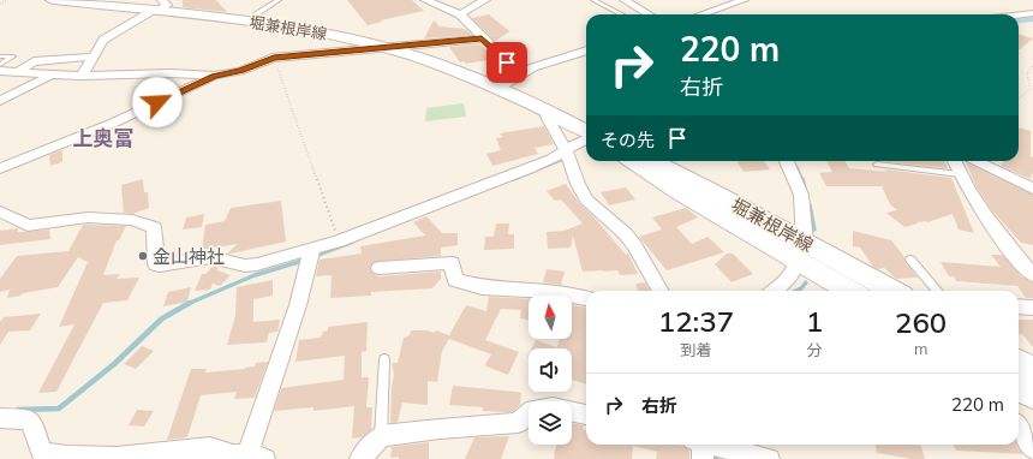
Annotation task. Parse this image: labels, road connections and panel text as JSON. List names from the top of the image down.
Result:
{
  "streets": {
    "main road": ["堀兼根岸線"]
  },
  "districts": ["上奥富"],
  "places": ["金山神社"],
  "north": "top",
  "page": {
    "turn": ["220 m", "右折"],
    "then": "その先",
    "eta": [
      "12:37",
      "到着",
      "1",
      "分",
      "260",
      "m"
    ],
    "list": [
      {
        "name": "右折",
        "value": "220 m"
      }
    ]
  }
}
